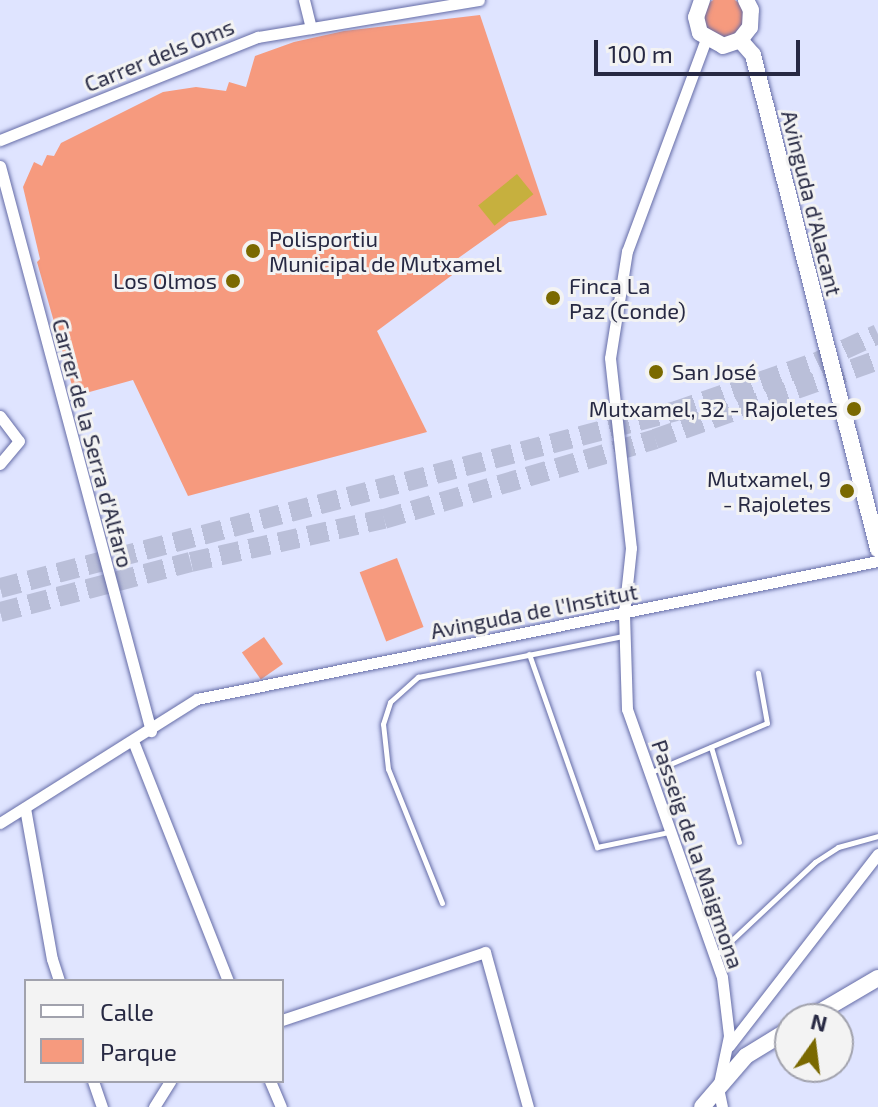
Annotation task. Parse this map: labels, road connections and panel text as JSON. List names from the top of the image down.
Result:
{
  "streets": {
    "street": [
      "Carrer dels Oms",
      "Avinguda d'Alacant",
      "Carrer de la Serra d'Alfaro",
      "Avinguda de l'Institut",
      "Passeig de la Maigmona"
    ]
  },
  "crossings": [
    ["Carrer de la Serra d'Alfaro", "Avinguda de l'Institut"],
    ["Avinguda de l'Institut", "Passeig de la Maigmona"]
  ],
  "places": [
    "Polisportiu Municipal de Mutxamel",
    "Los Olmos",
    "Finca La Paz (Conde)",
    "San José",
    "Mutxamel, 32 - Rajoletes",
    "Mutxamel, 9 - Rajoletes"
  ],
  "legend": ["Calle", "Parque"],
  "scale_bar": "100 m",
  "north": "top"
}
